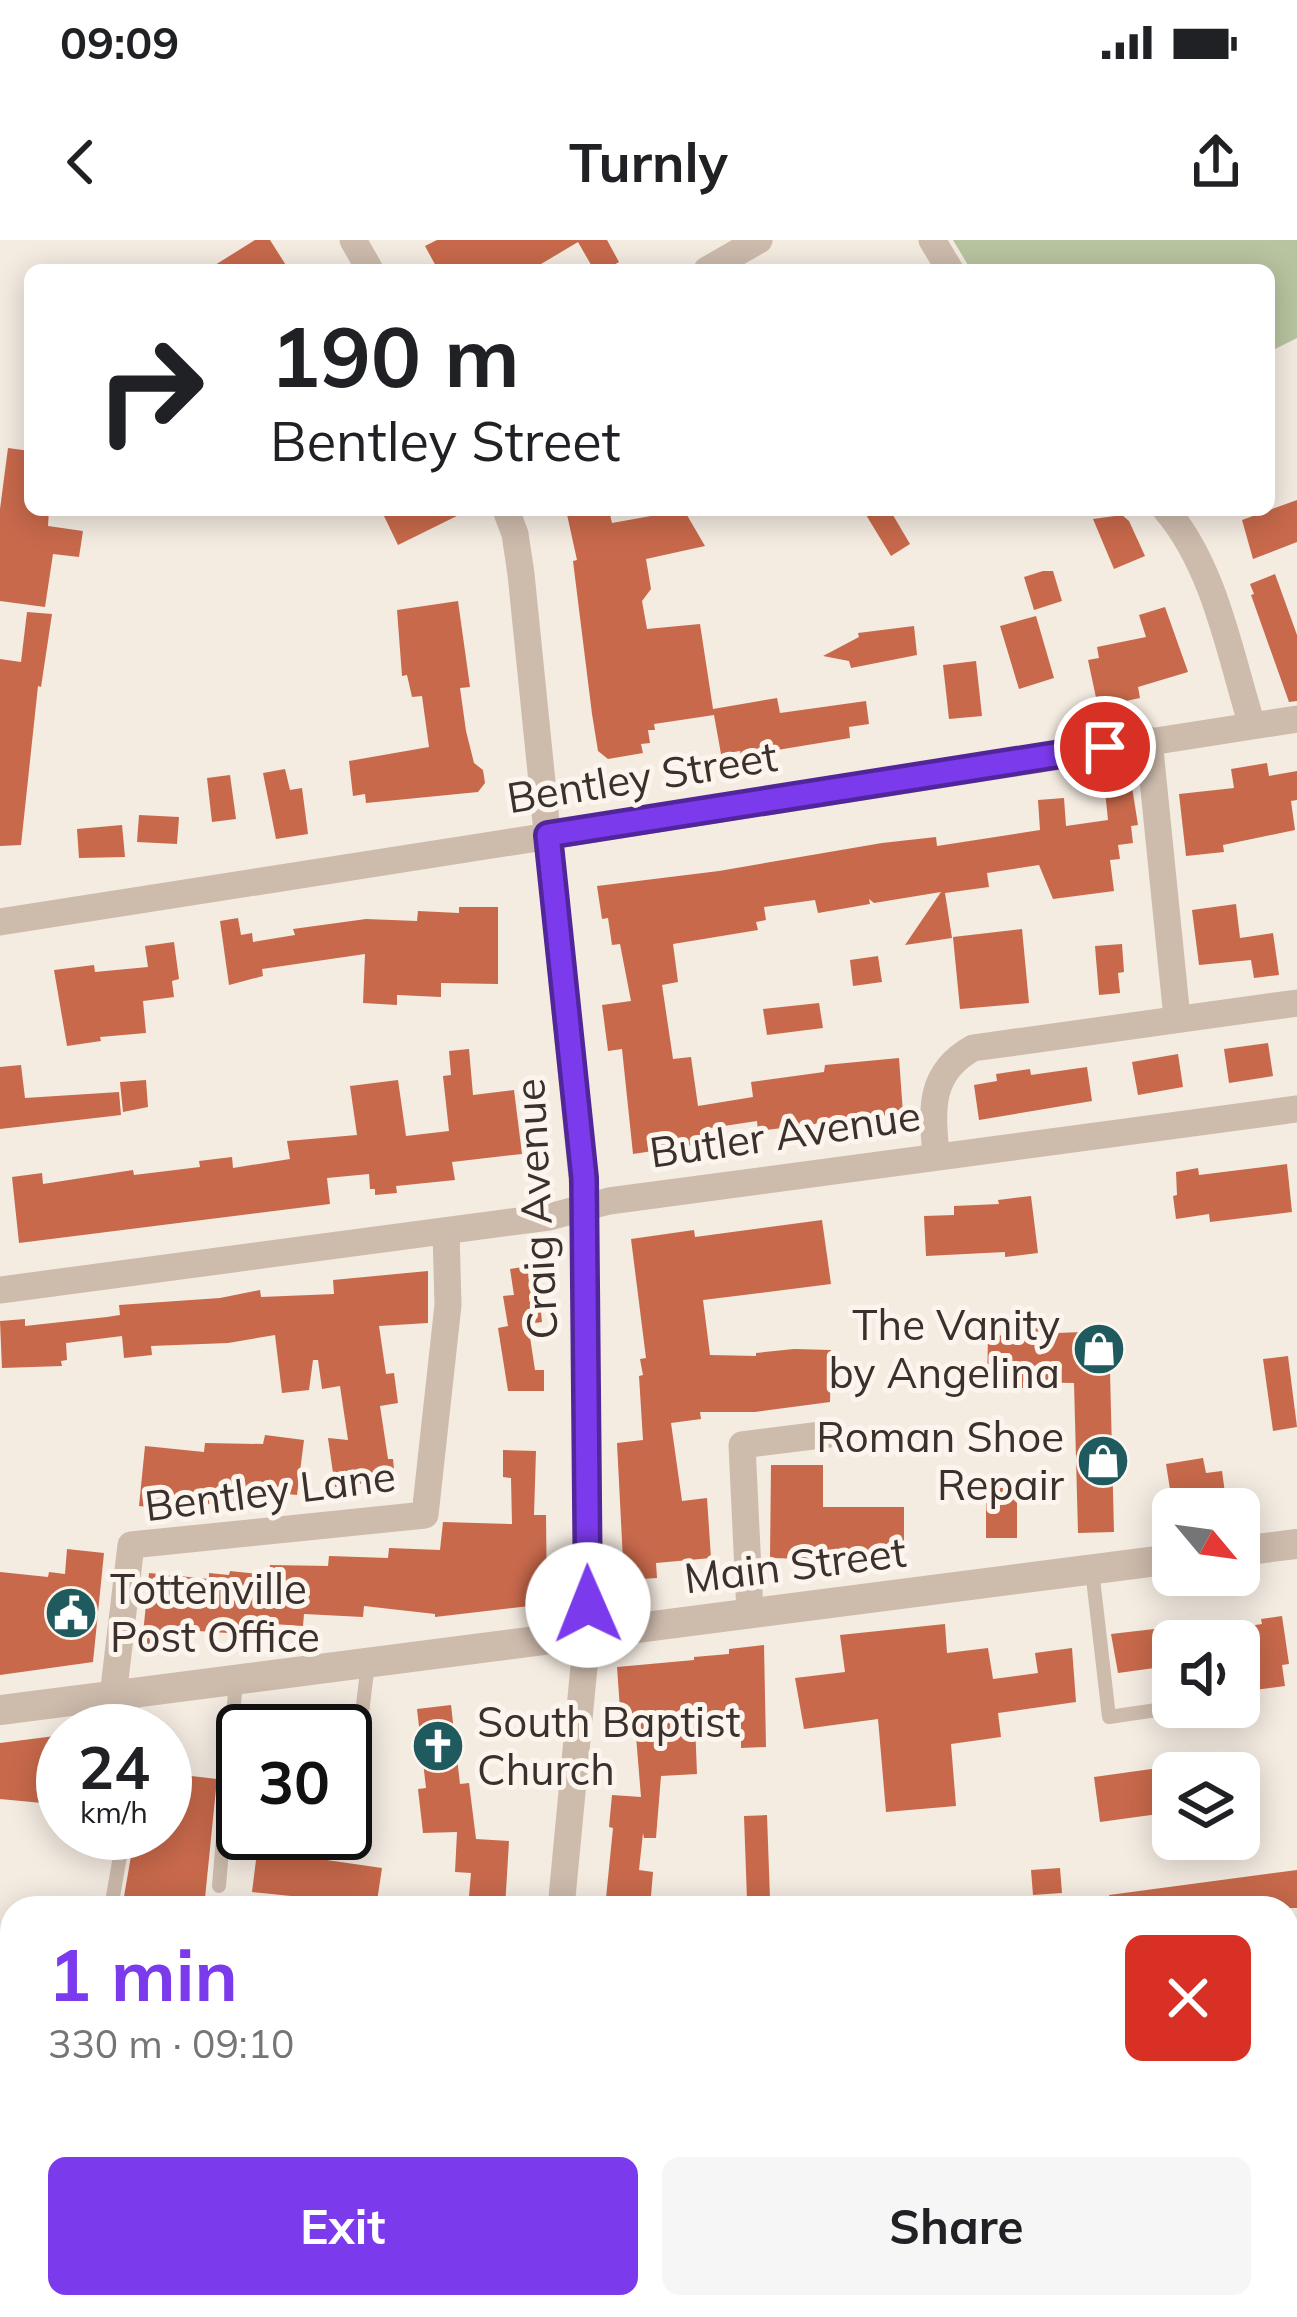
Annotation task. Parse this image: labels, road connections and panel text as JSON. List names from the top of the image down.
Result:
{
  "streets": {
    "street": [
      "Bentley Street",
      "Butler Avenue",
      "Craig Avenue",
      "Bentley Lane",
      "Main Street"
    ]
  },
  "crossings": [
    ["Bentley Street", "Craig Avenue"],
    ["Butler Avenue", "Craig Avenue"],
    ["Butler Avenue", "Bentley Lane"],
    ["Craig Avenue", "Main Street"],
    ["Bentley Lane", "Main Street"]
  ],
  "places": {
    "shop": ["The Vanity by Angelina", "Roman Shoe Repair"],
    "public building": ["Tottenville Post Office"],
    "church": ["South Baptist Church"]
  },
  "north": "bottom right",
  "page": {
    "status": "09:09",
    "header": "Turnly",
    "turn": ["190 m", "Bentley Street"],
    "speed": "24 km/h",
    "limit": "30",
    "heading": ["1 min", "330 m · 09:10"],
    "buttons": ["Exit", "Share"]
  }
}
